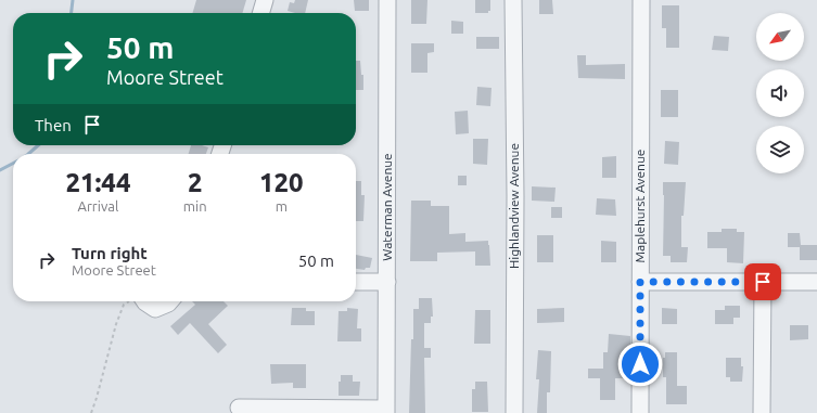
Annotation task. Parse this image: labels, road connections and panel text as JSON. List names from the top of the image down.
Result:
{
  "streets": {
    "street": ["Highlandview Avenue", "Maplehurst Avenue", "Waterman Avenue"]
  },
  "north": "bottom left",
  "page": {
    "turn": ["50 m", "Moore Street"],
    "then": "Then",
    "eta": [
      "21:44",
      "Arrival",
      "2",
      "min",
      "120",
      "m"
    ],
    "list": [
      {
        "name": "Turn right",
        "note": "Moore Street",
        "value": "50 m"
      }
    ]
  }
}
